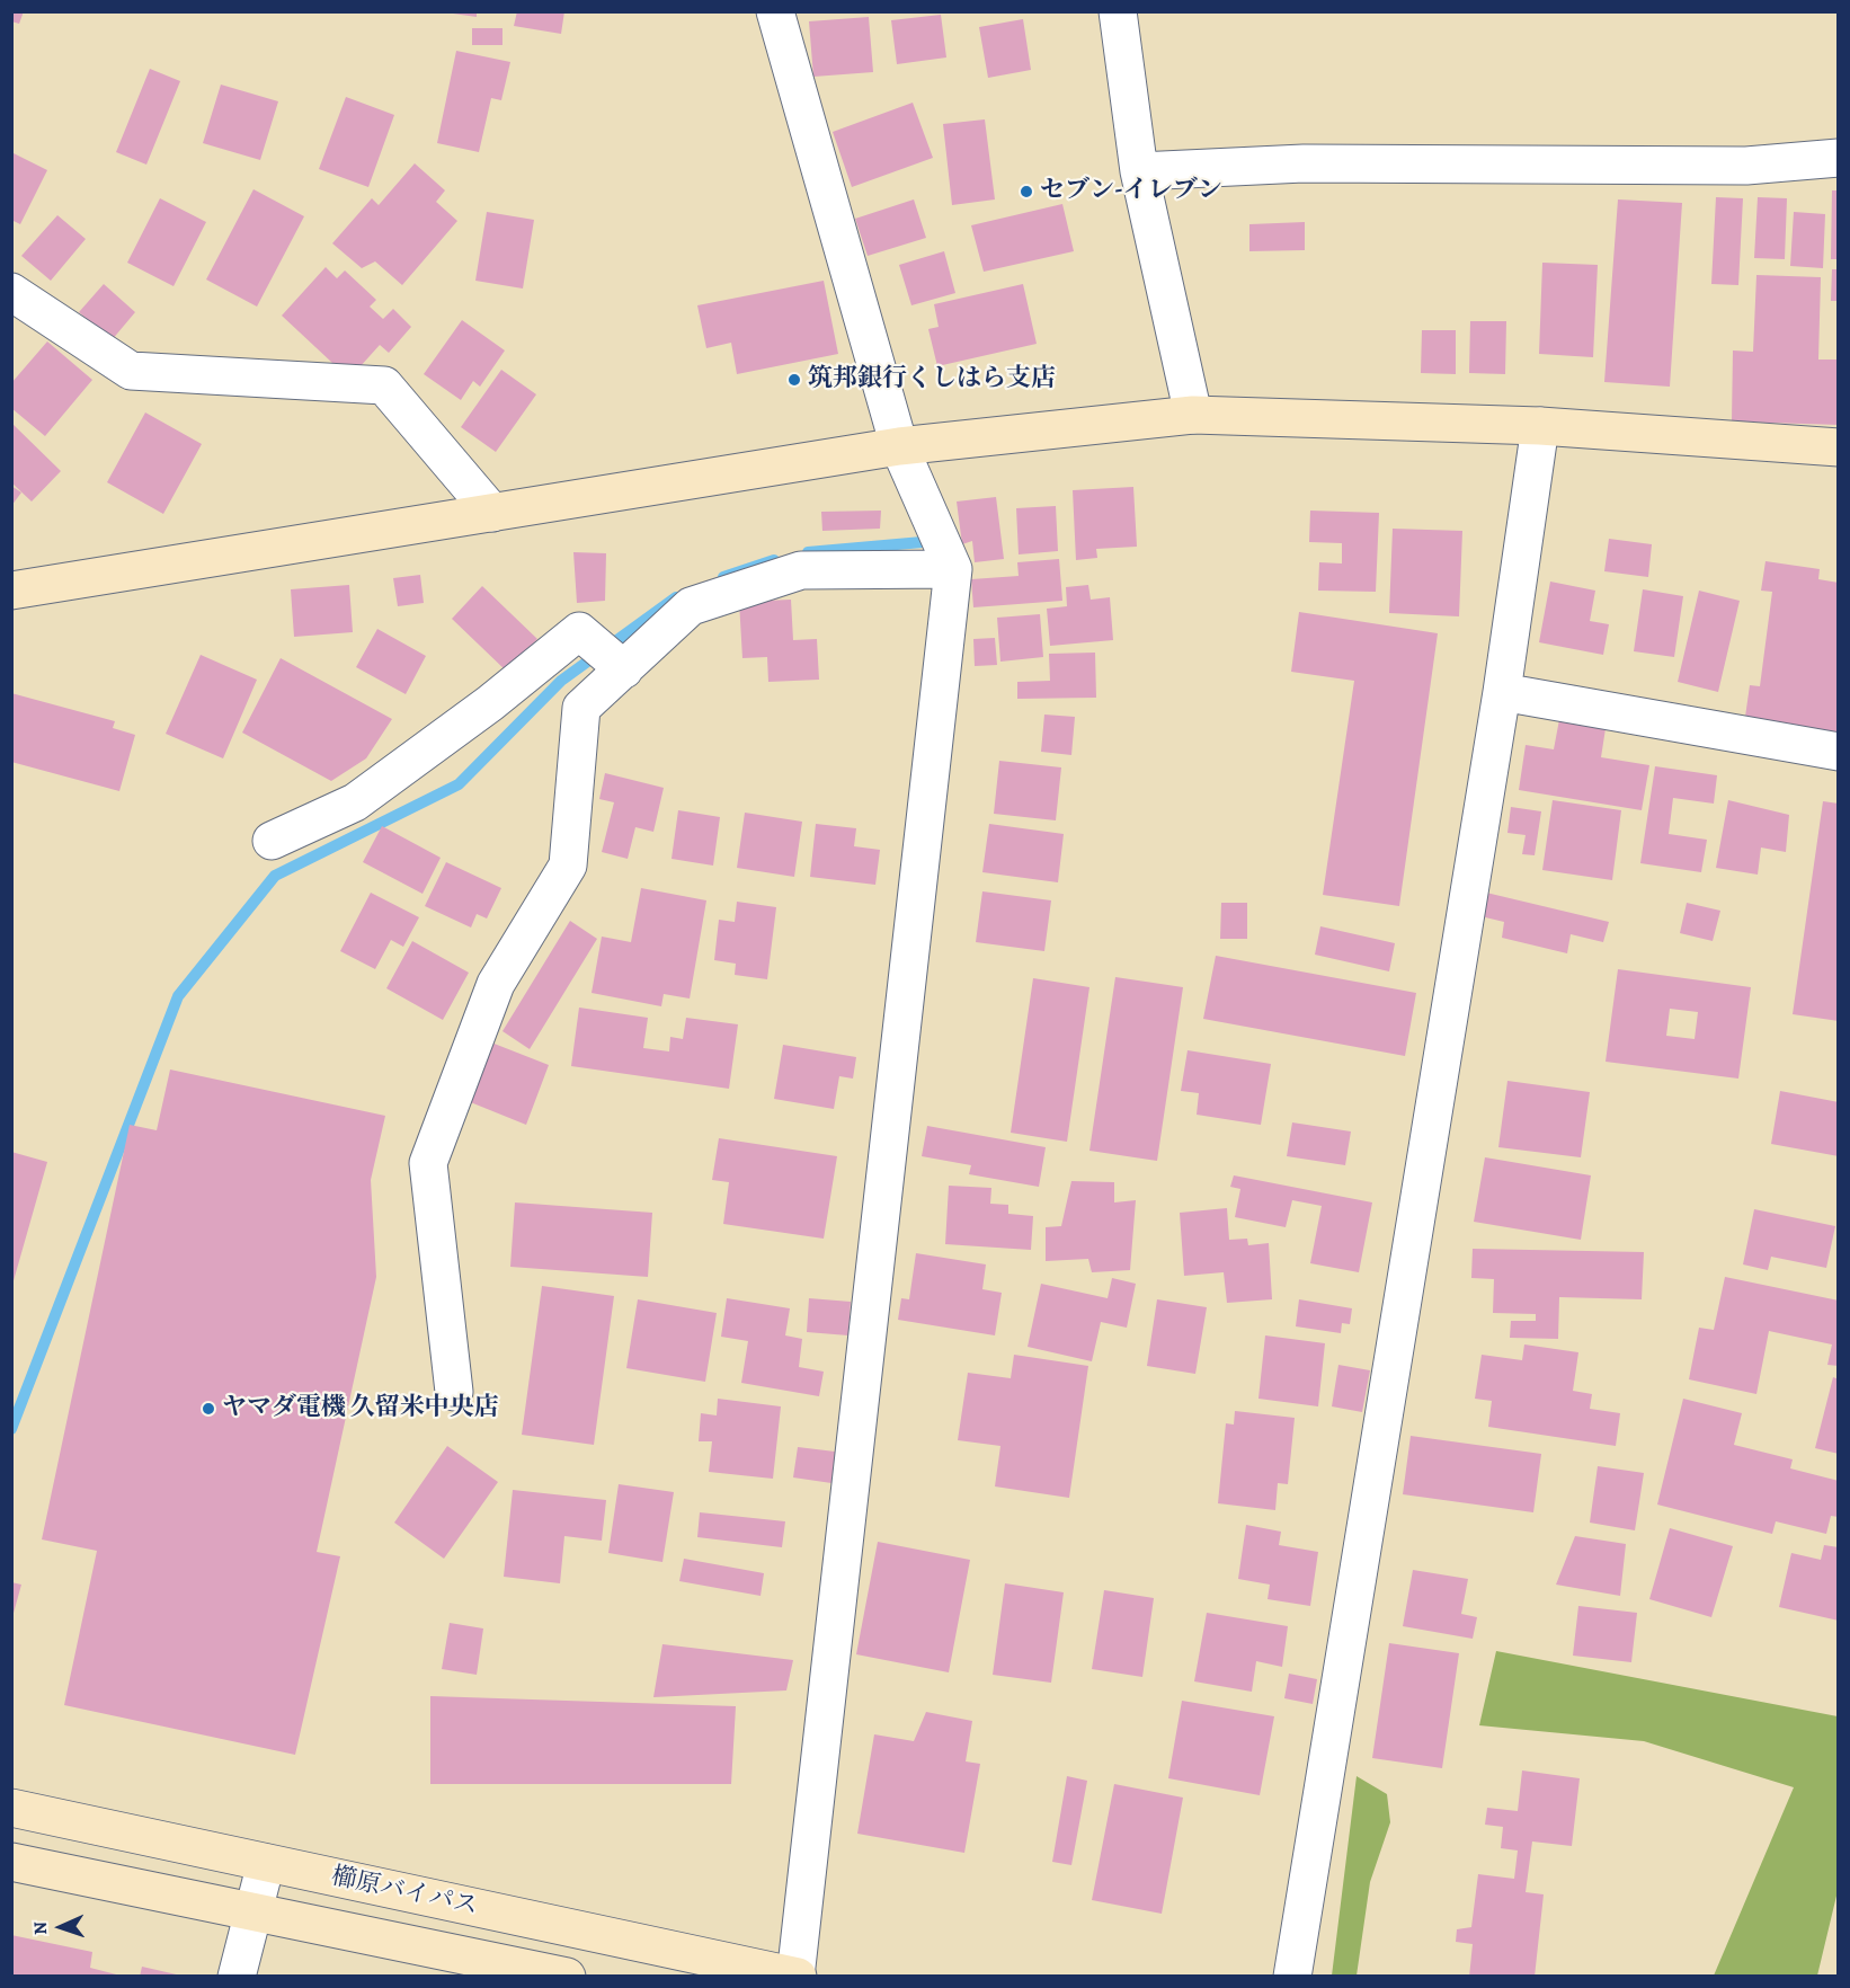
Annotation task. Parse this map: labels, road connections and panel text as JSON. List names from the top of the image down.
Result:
{
  "streets": {
    "street": ["櫛原バイパス"]
  },
  "places": ["セブン-イレブン", "筑邦銀行くしはら支店", "ヤマダ電機 久留米中央店"],
  "north": "left"
}
